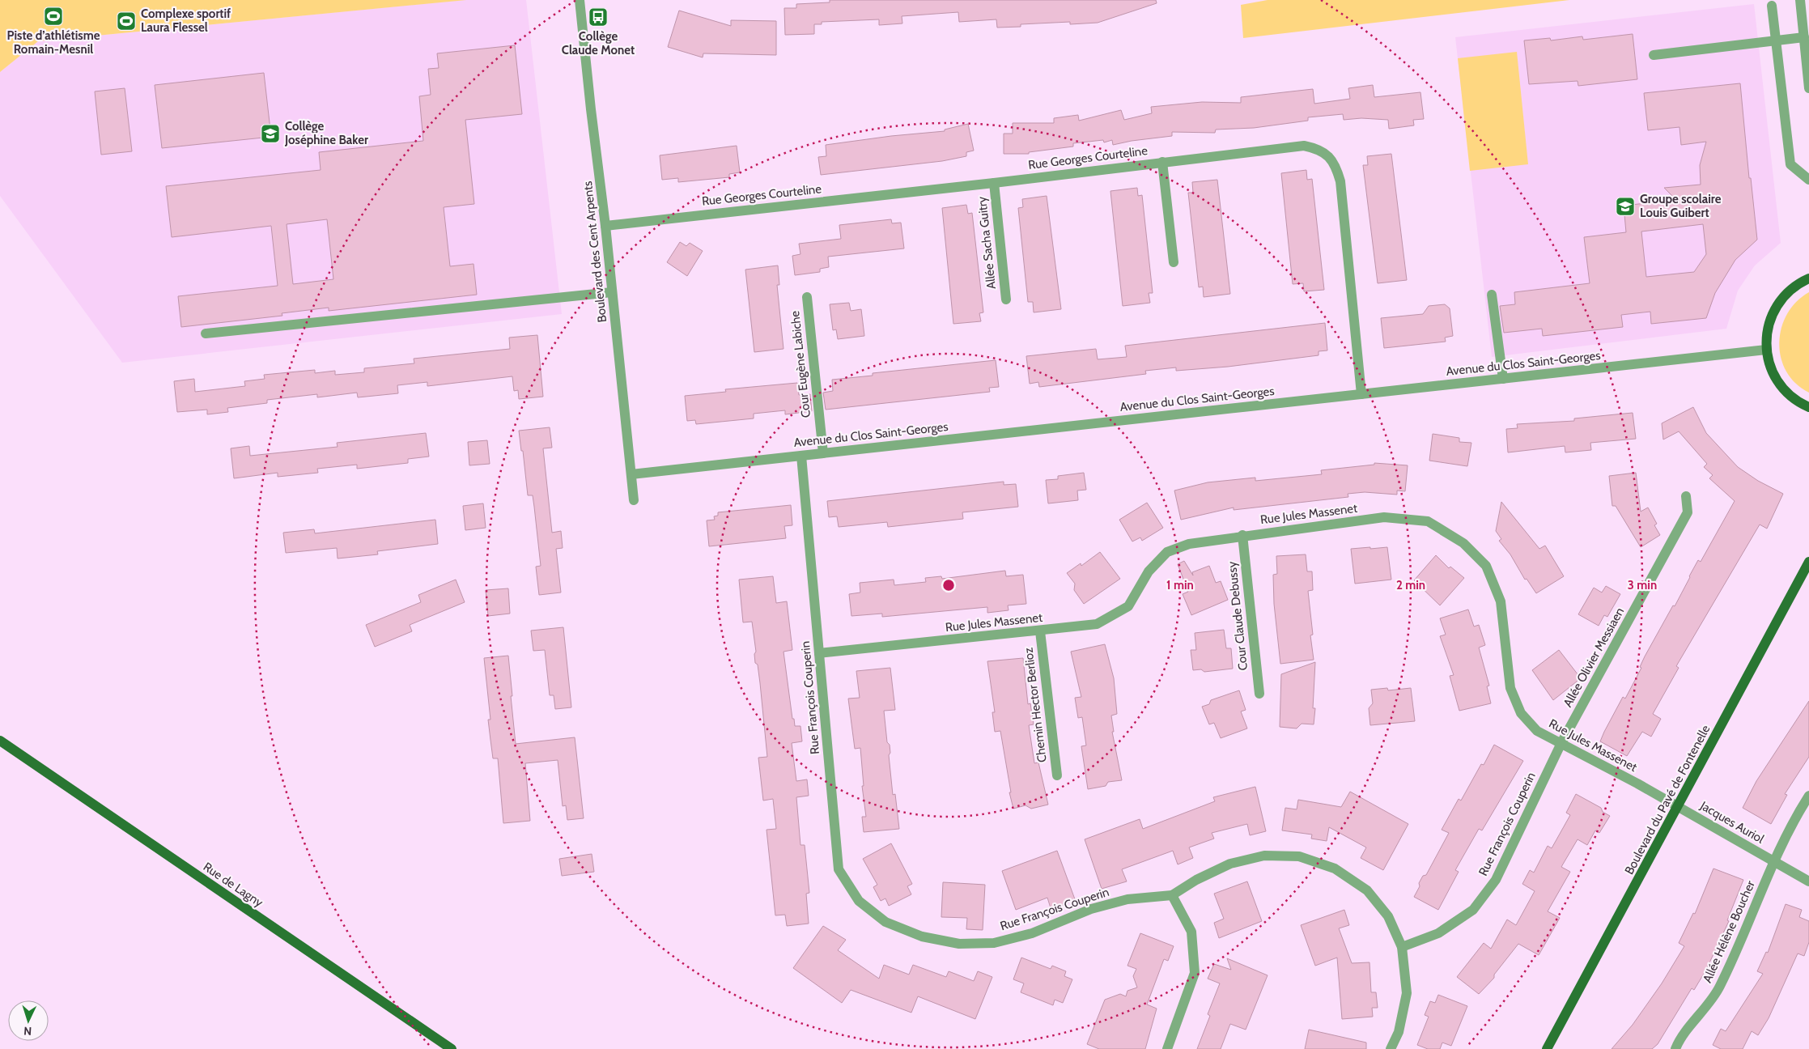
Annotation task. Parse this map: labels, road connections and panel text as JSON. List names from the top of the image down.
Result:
{
  "streets": {
    "main road": ["Boulevard du Pavé de Fontenelle", "Rue de Lagny"],
    "street": [
      "Rue Georges Courteline",
      "Allée Sacha Guitry",
      "Boulevard des Cent Arpents",
      "Avenue du Clos Saint-Georges",
      "Cour Eugène Labiche",
      "Rue Jules Massenet",
      "Cour Claude Debussy",
      "Allée Olivier Messiaen",
      "Rue François Couperin",
      "Chemin Hector Berlioz",
      "Jacques Auriol",
      "Allée Hélène Boucher"
    ]
  },
  "crossings": [
    ["Rue Georges Courteline", "Allée Sacha Guitry"],
    ["Rue Georges Courteline", "Boulevard des Cent Arpents"],
    ["Rue Georges Courteline", "Avenue du Clos Saint-Georges"],
    ["Boulevard des Cent Arpents", "Avenue du Clos Saint-Georges"],
    ["Avenue du Clos Saint-Georges", "Cour Eugène Labiche"],
    ["Avenue du Clos Saint-Georges", "Rue François Couperin"],
    ["Rue Jules Massenet", "Cour Claude Debussy"],
    ["Rue Jules Massenet", "Allée Olivier Messiaen"],
    ["Rue Jules Massenet", "Rue François Couperin"],
    ["Rue Jules Massenet", "Chemin Hector Berlioz"],
    ["Rue Jules Massenet", "Boulevard du Pavé de Fontenelle"],
    ["Rue Jules Massenet", "Jacques Auriol"],
    ["Allée Olivier Messiaen", "Rue François Couperin"],
    ["Boulevard du Pavé de Fontenelle", "Jacques Auriol"],
    ["Jacques Auriol", "Allée Hélène Boucher"]
  ],
  "places": {
    "sports": ["Piste d’athlétisme Romain-Mesnil", "Complexe sportif Laura Flessel"],
    "bus stop": ["Collège Claude Monet"],
    "school or university": ["Collège Joséphine Baker", "Groupe scolaire Louis Guibert"]
  },
  "north": "bottom",
  "rings": ["1 min", "2 min", "3 min"]
}
